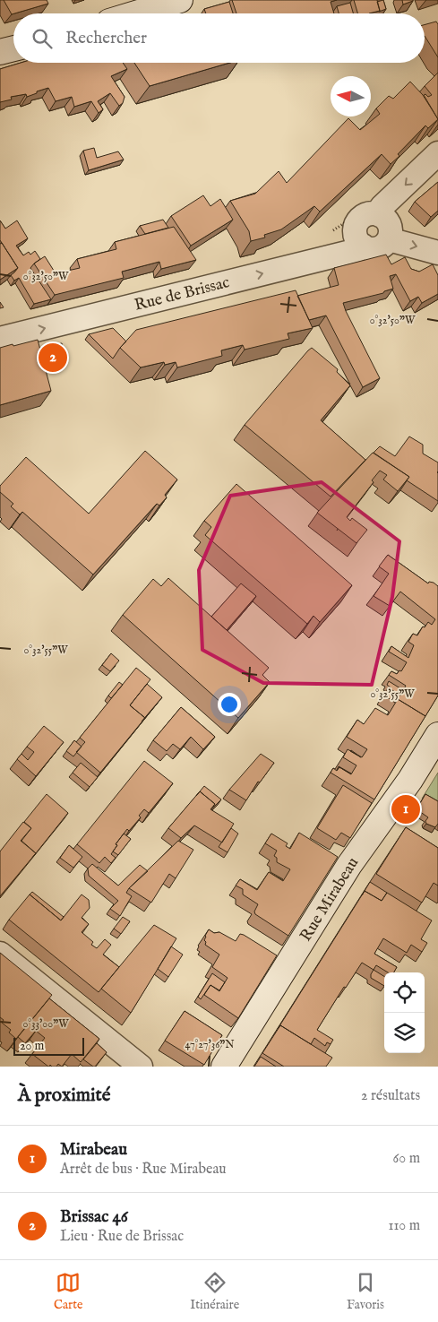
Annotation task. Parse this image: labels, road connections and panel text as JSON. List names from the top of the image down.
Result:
{
  "streets": {
    "street": ["Rue de Brissac", "Rue Mirabeau"]
  },
  "one_way": ["Rue de Brissac"],
  "scale_bar": "20 m",
  "north": "left",
  "page": {
    "search": "Rechercher",
    "pins": ["2", "1"],
    "scale": "20 m",
    "heading": ["À proximité", "2 résultats"],
    "list": [
      {
        "mark": "1",
        "name": "Mirabeau",
        "note": "Arrêt de bus · Rue Mirabeau",
        "value": "60 m"
      },
      {
        "mark": "2",
        "name": "Brissac 46",
        "note": "Lieu · Rue de Brissac",
        "value": "110 m"
      }
    ],
    "nav": ["Carte", "Itinéraire", "Favoris"]
  },
  "coordinates": [
    "0°32'50\"W",
    "0°32'55\"W",
    "0°33'00\"W",
    "47°27'36\"N"
  ]
}
